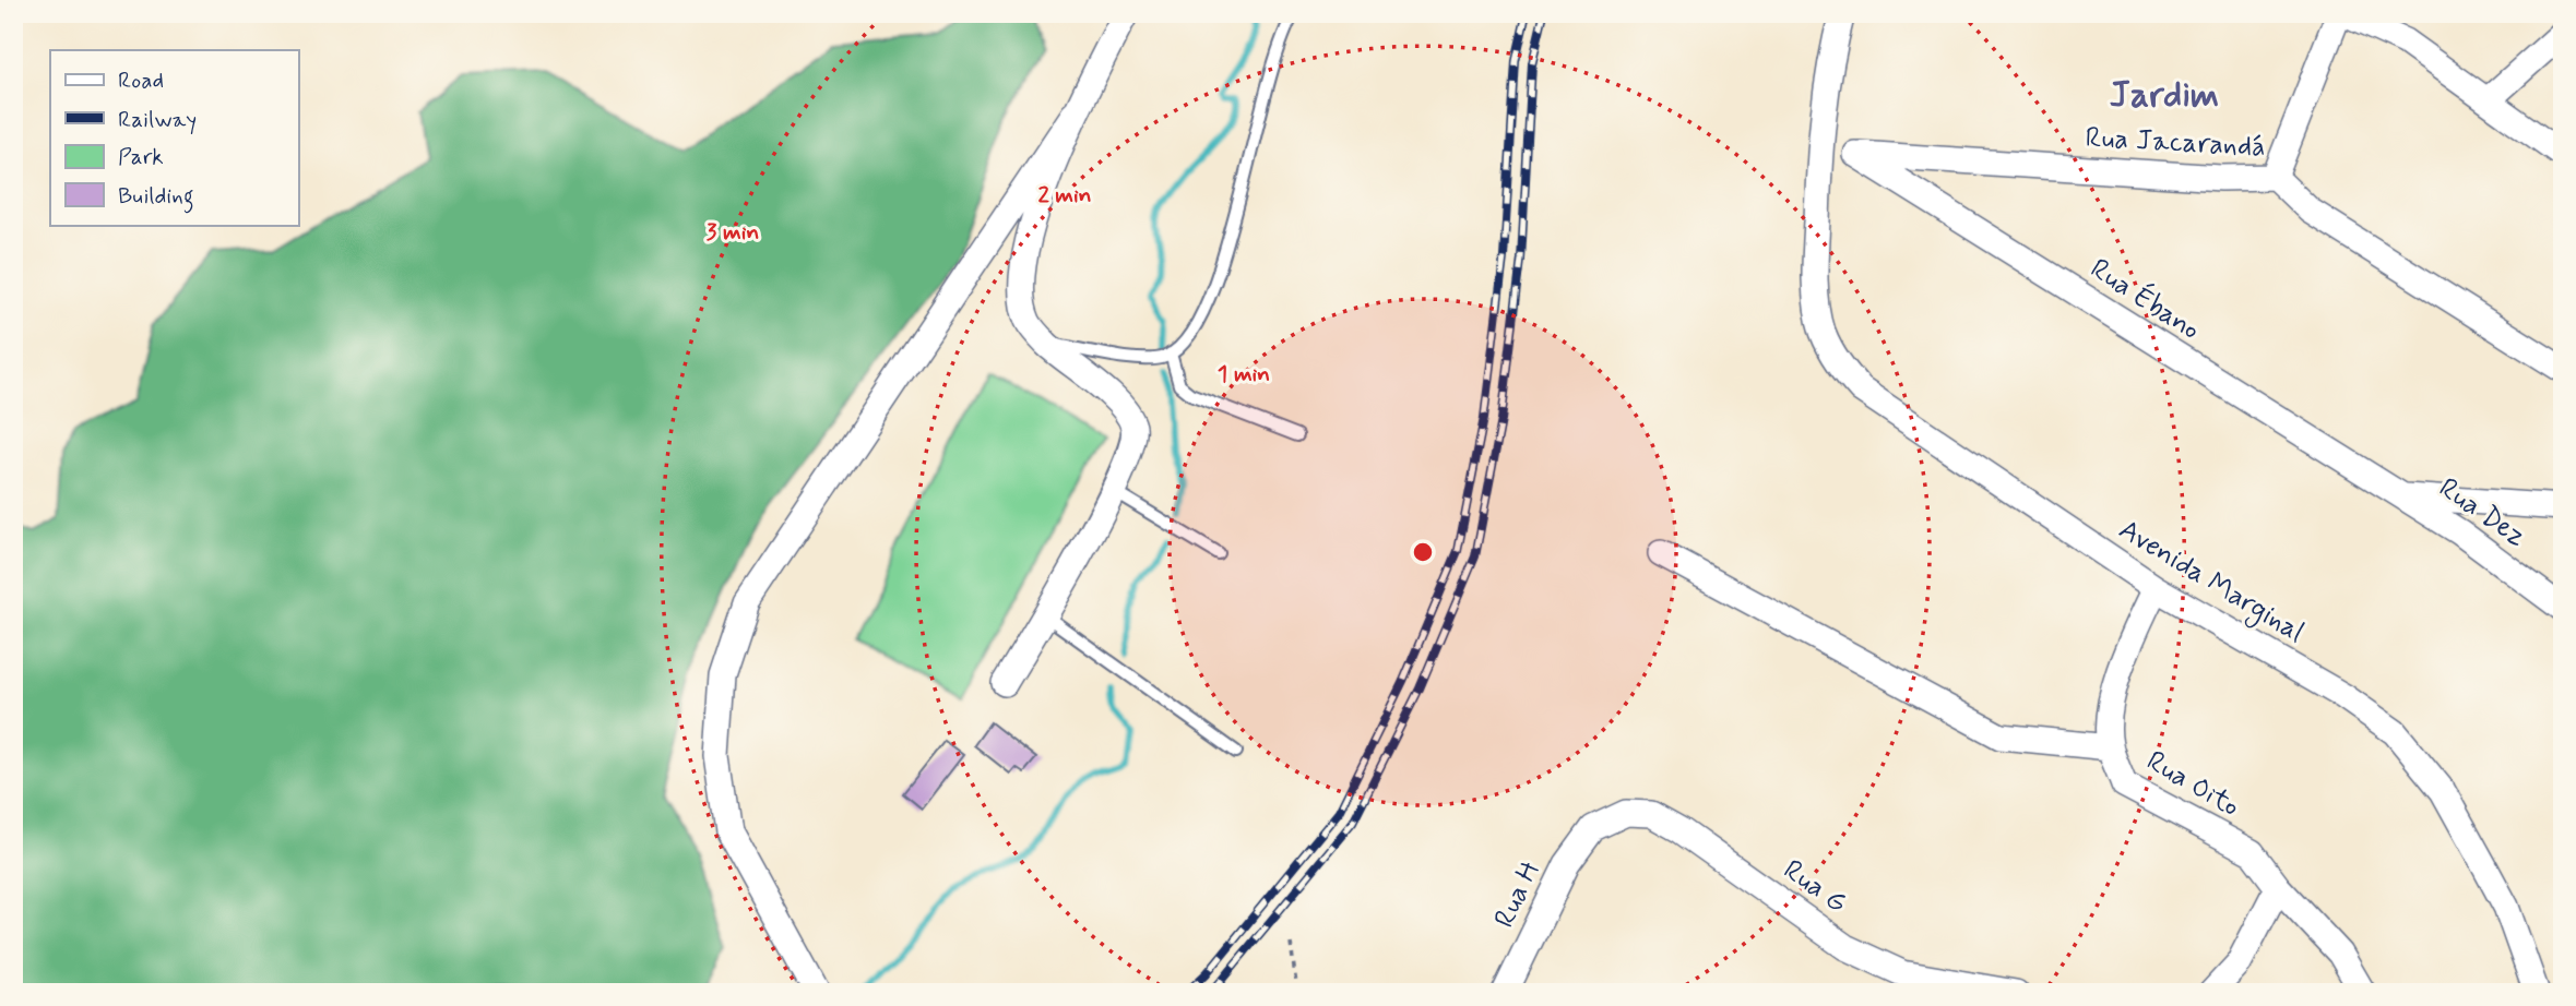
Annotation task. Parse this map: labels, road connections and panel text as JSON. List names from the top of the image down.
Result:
{
  "streets": {
    "street": [
      "Rua Jacarandá",
      "Rua Ébano",
      "Rua Dez",
      "Avenida Marginal",
      "Rua Oito",
      "Rua G",
      "Rua H"
    ]
  },
  "crossings": [
    ["Rua Jacarandá", "Rua Ébano"],
    ["Rua Jacarandá", "Avenida Marginal"],
    ["Rua Ébano", "Rua Dez"],
    ["Avenida Marginal", "Rua Oito"],
    ["Rua G", "Rua H"]
  ],
  "districts": ["Jardim"],
  "legend": [
    "Road",
    "Railway",
    "Park",
    "Building"
  ],
  "rings": ["2 min", "3 min", "1 min"]
}
